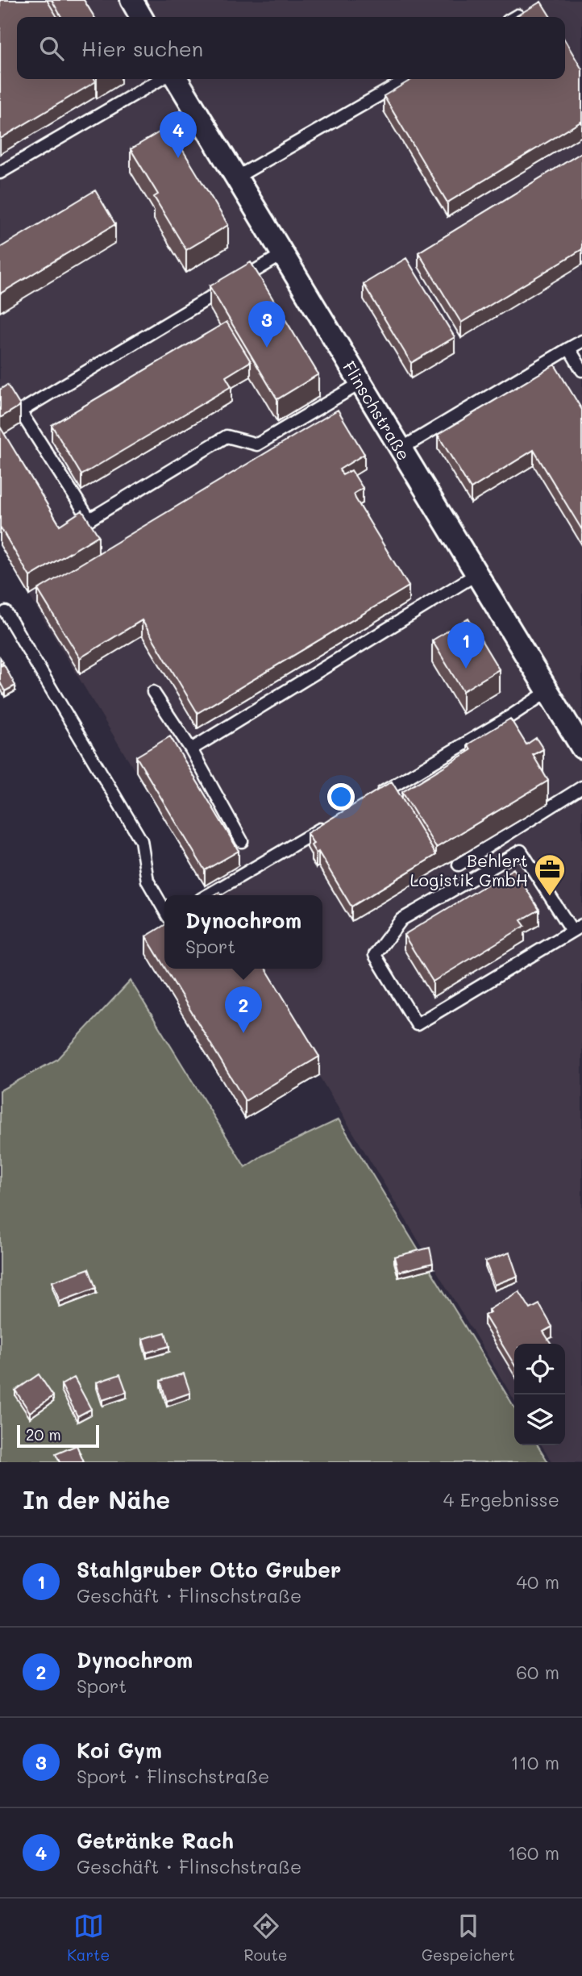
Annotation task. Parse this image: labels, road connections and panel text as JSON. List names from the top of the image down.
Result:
{
  "streets": {
    "street": ["Flinschstraße"]
  },
  "places": {
    "office": ["Behlert Logistik GmbH"]
  },
  "scale_bar": "20 m",
  "page": {
    "search": "Hier suchen",
    "pins": [
      "4",
      "3",
      "1",
      "2"
    ],
    "popup": ["Dynochrom", "Sport"],
    "scale": "20 m",
    "heading": ["In der Nähe", "4 Ergebnisse"],
    "list": [
      {
        "mark": "1",
        "name": "Stahlgruber Otto Gruber",
        "note": "Geschäft · Flinschstraße",
        "value": "40 m"
      },
      {
        "mark": "2",
        "name": "Dynochrom",
        "note": "Sport",
        "value": "60 m"
      },
      {
        "mark": "3",
        "name": "Koi Gym",
        "note": "Sport · Flinschstraße",
        "value": "110 m"
      },
      {
        "mark": "4",
        "name": "Getränke Rach",
        "note": "Geschäft · Flinschstraße",
        "value": "160 m"
      }
    ],
    "nav": ["Karte", "Route", "Gespeichert"]
  }
}
